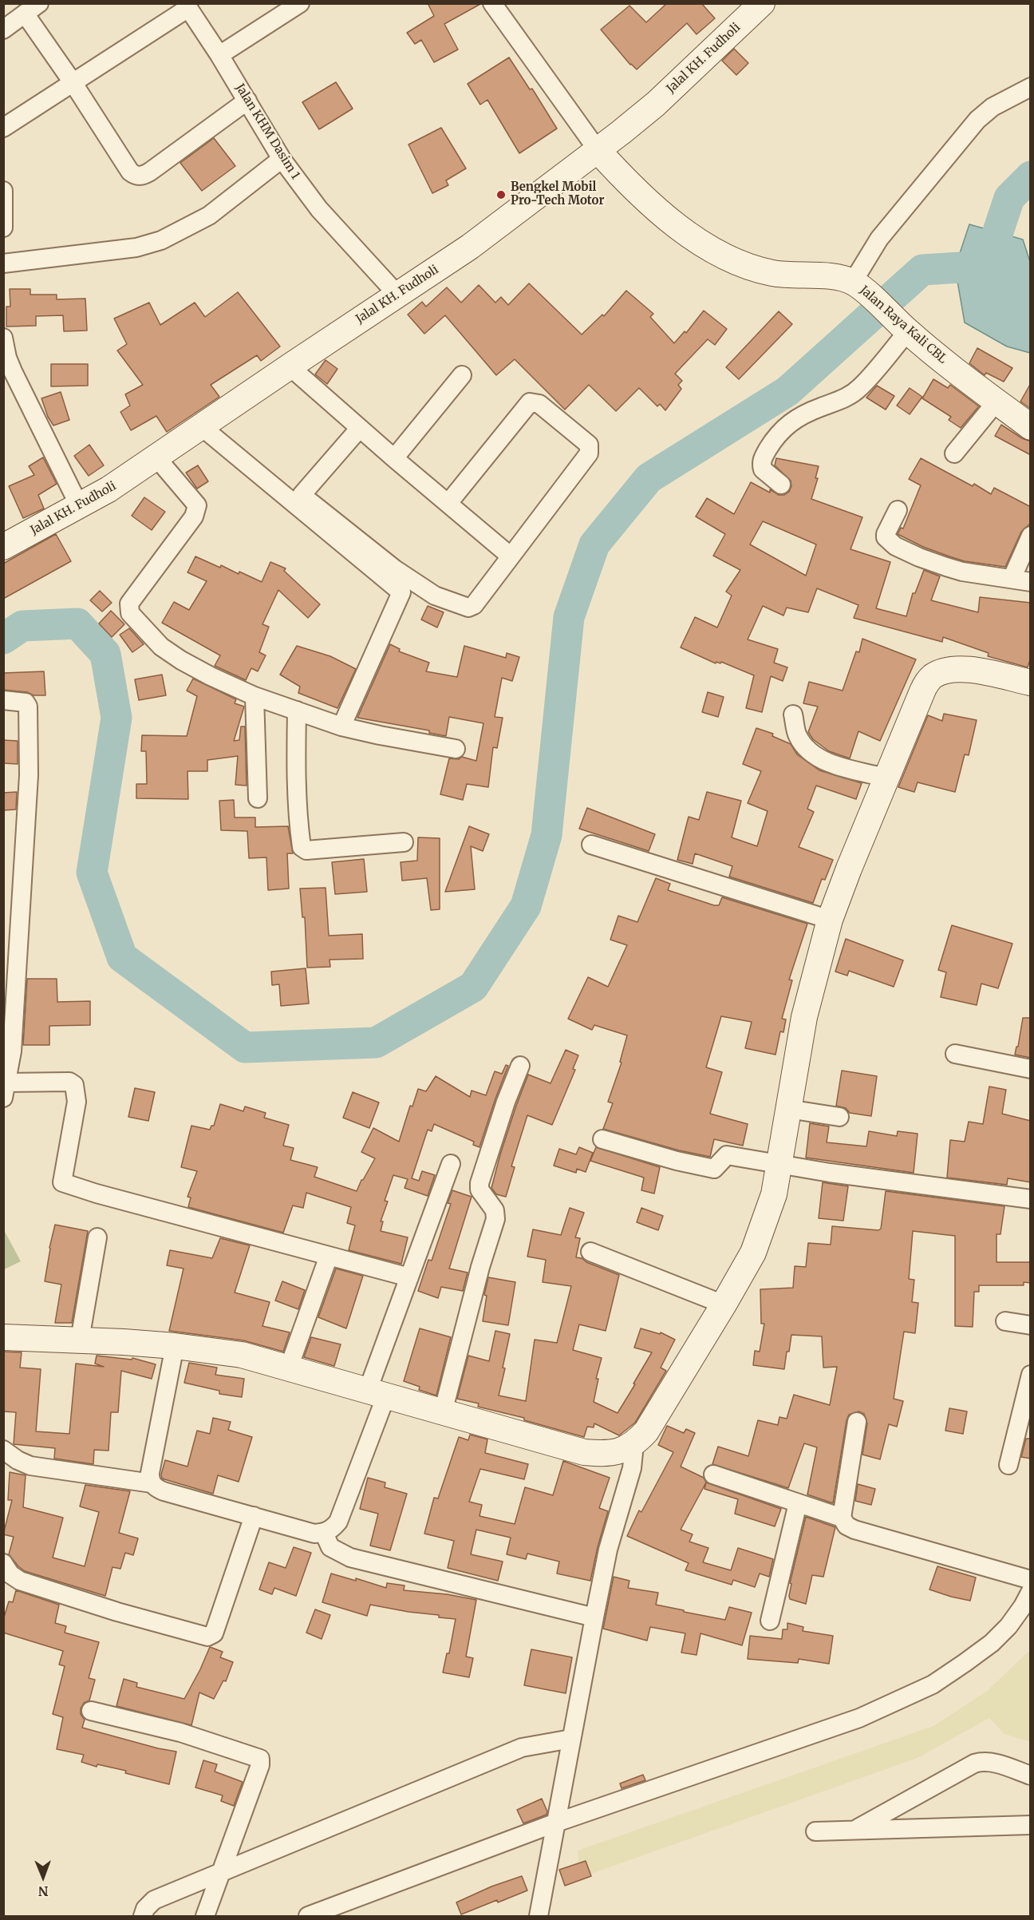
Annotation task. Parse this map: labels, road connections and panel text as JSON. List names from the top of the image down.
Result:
{
  "streets": {
    "street": ["Jalal KH. Fudholi", "Jalan KHM Dasim 1", "Jalan Raya Kali CBL"]
  },
  "crossings": [
    ["Jalal KH. Fudholi", "Jalan KHM Dasim 1"],
    ["Jalal KH. Fudholi", "Jalan Raya Kali CBL"]
  ],
  "places": ["Bengkel Mobil Pro-Tech Motor"],
  "north": "bottom"
}
